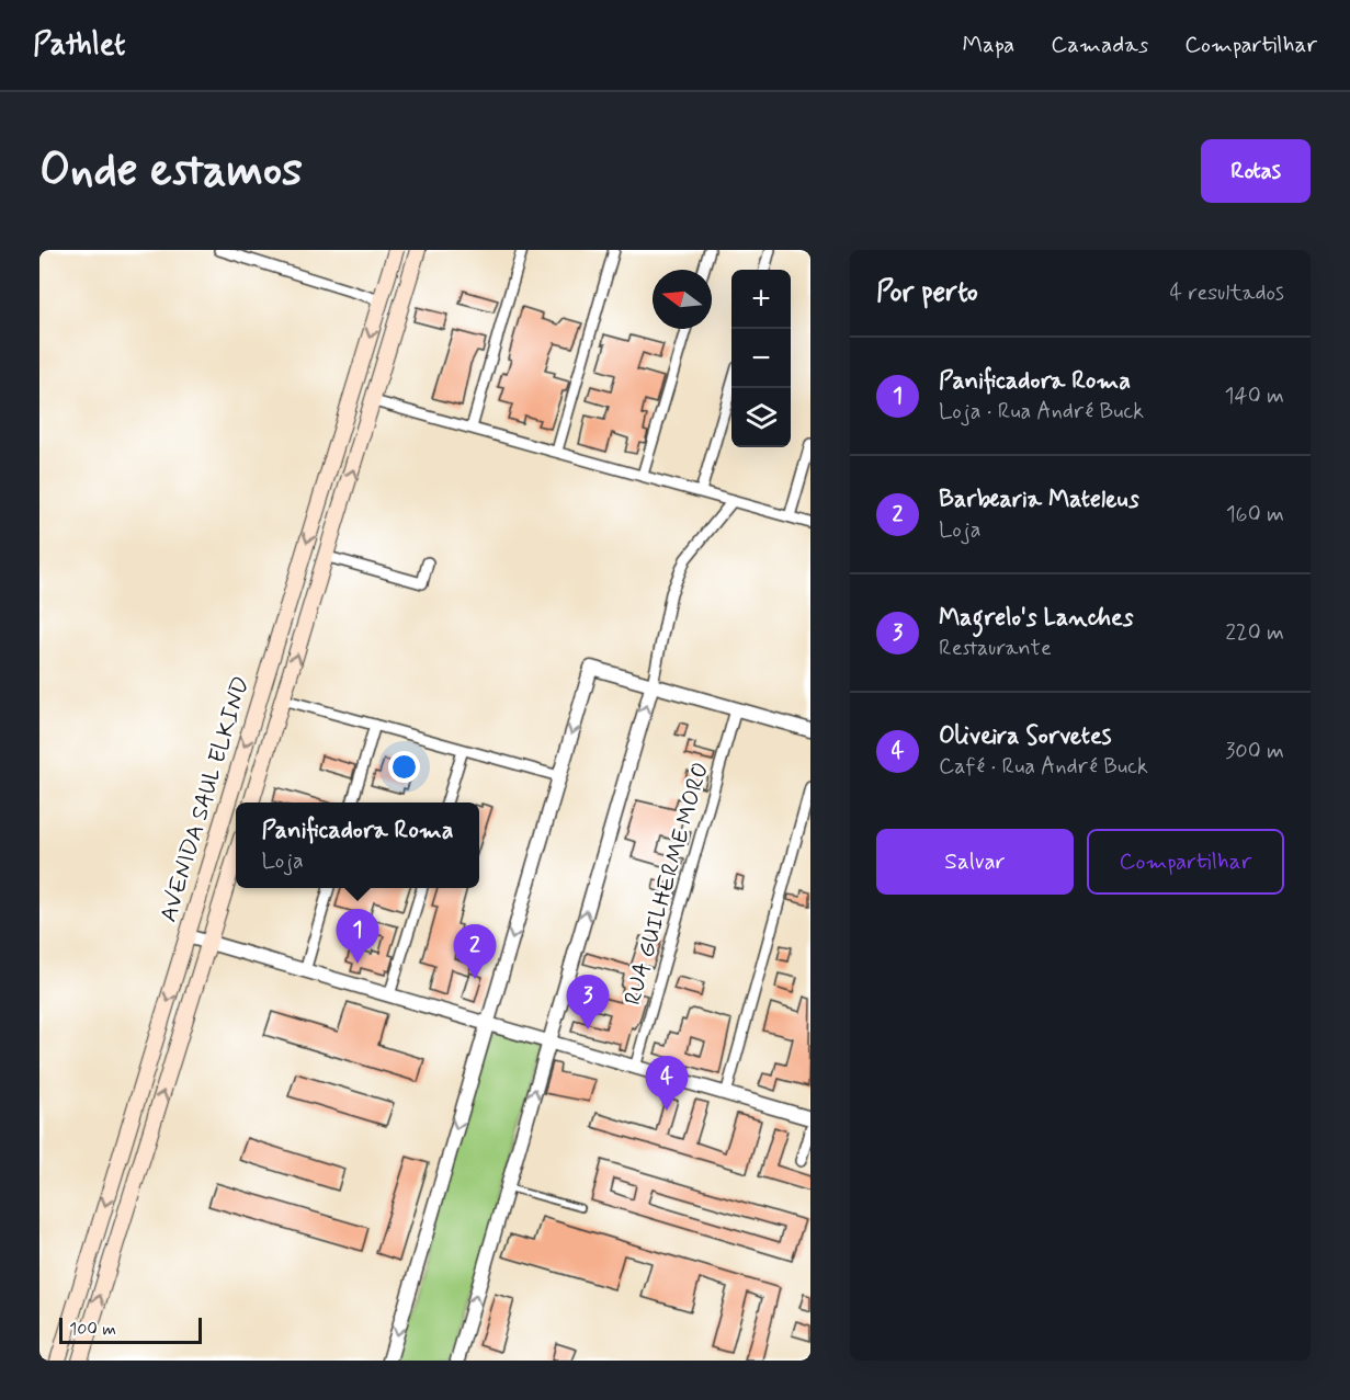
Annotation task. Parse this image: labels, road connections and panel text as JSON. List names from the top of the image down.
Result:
{
  "streets": {
    "main road": ["AVENIDA SAUL ELKIND"],
    "street": ["RUA GUILHERME MORO"]
  },
  "scale_bar": "100 m",
  "north": "left",
  "page": {
    "header": "Pathlet",
    "nav": ["Mapa", "Camadas", "Compartilhar"],
    "buttons": [
      "Rotas",
      ["Salvar", "Compartilhar"]
    ],
    "title": "Onde estamos",
    "heading": ["Por perto", "4 resultados"],
    "map_buttons": ["+", "−"],
    "list": [
      {
        "mark": "1",
        "name": "Panificadora Roma",
        "note": "Loja · Rua André Buck",
        "value": "140 m"
      },
      {
        "mark": "2",
        "name": "Barbearia Mateleus",
        "note": "Loja",
        "value": "160 m"
      },
      {
        "mark": "3",
        "name": "Magrelo's Lanches",
        "note": "Restaurante",
        "value": "220 m"
      },
      {
        "mark": "4",
        "name": "Oliveira Sorvetes",
        "note": "Café · Rua André Buck",
        "value": "300 m"
      }
    ],
    "popup": ["Panificadora Roma", "Loja"],
    "pins": [
      "1",
      "2",
      "3",
      "4"
    ],
    "scale": "100 m"
  }
}
